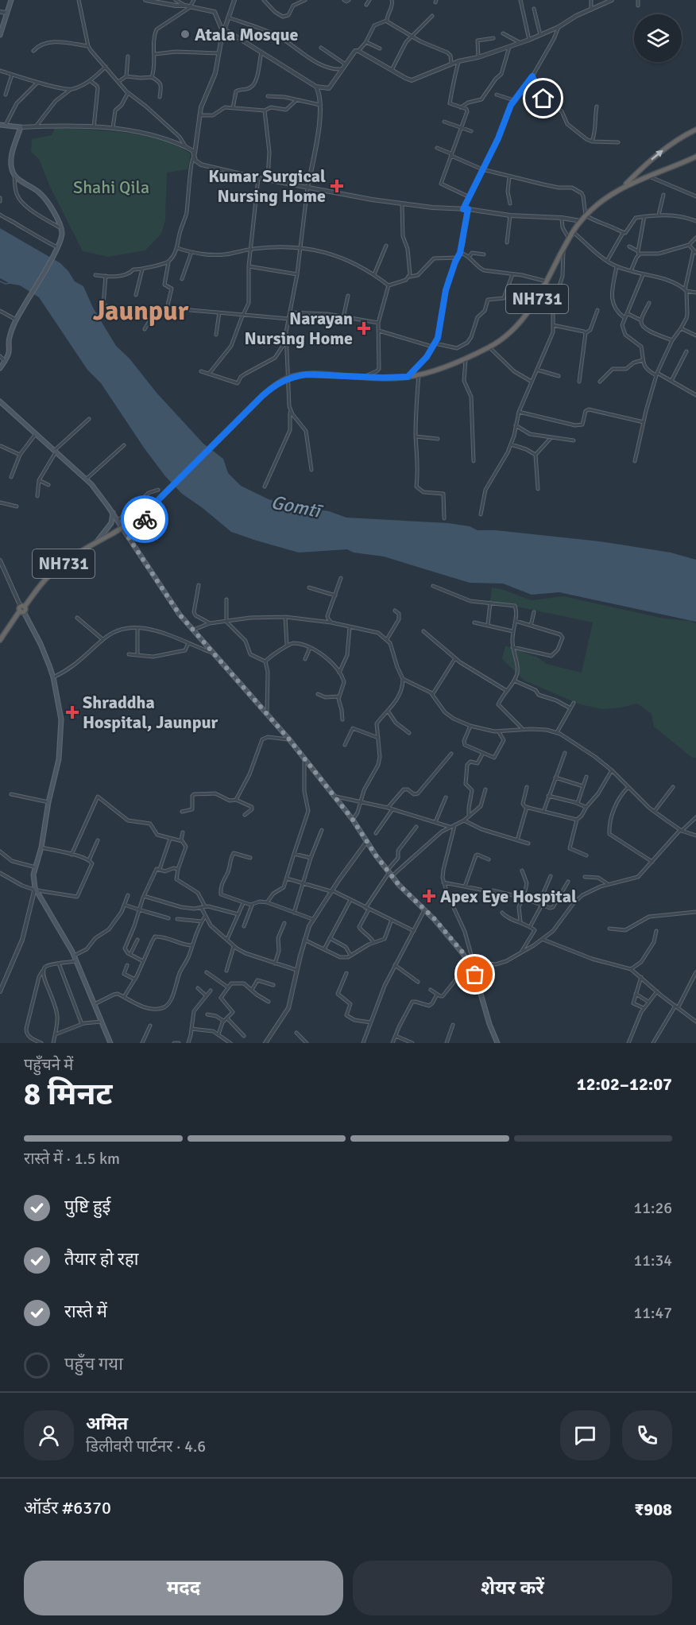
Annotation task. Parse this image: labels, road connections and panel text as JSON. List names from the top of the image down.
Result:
{
  "streets": {
    "highway": ["NH731"]
  },
  "districts": ["Jaunpur"],
  "water": ["Gomtī"],
  "parks": ["Shahi Qila"],
  "places": {
    "other": ["Atala Mosque"],
    "health": [
      "Kumar Surgical Nursing Home",
      "Narayan Nursing Home",
      "Shraddha Hospital, Jaunpur",
      "Apex Eye Hospital"
    ]
  },
  "page": {
    "heading": ["8 मिनट", "पहुँचने में", "12:02–12:07"],
    "panel": [
      "अमित",
      "डिलीवरी पार्टनर · 4.6",
      "ऑर्डर #6370",
      "₹908"
    ],
    "bar": "रास्ते में · 1.5 km",
    "list": [
      ["पुष्टि हुई", "11:26"],
      ["तैयार हो रहा", "11:34"],
      ["रास्ते में", "11:47"],
      "पहुँच गया"
    ],
    "buttons": ["मदद", "शेयर करें"]
  }
}
